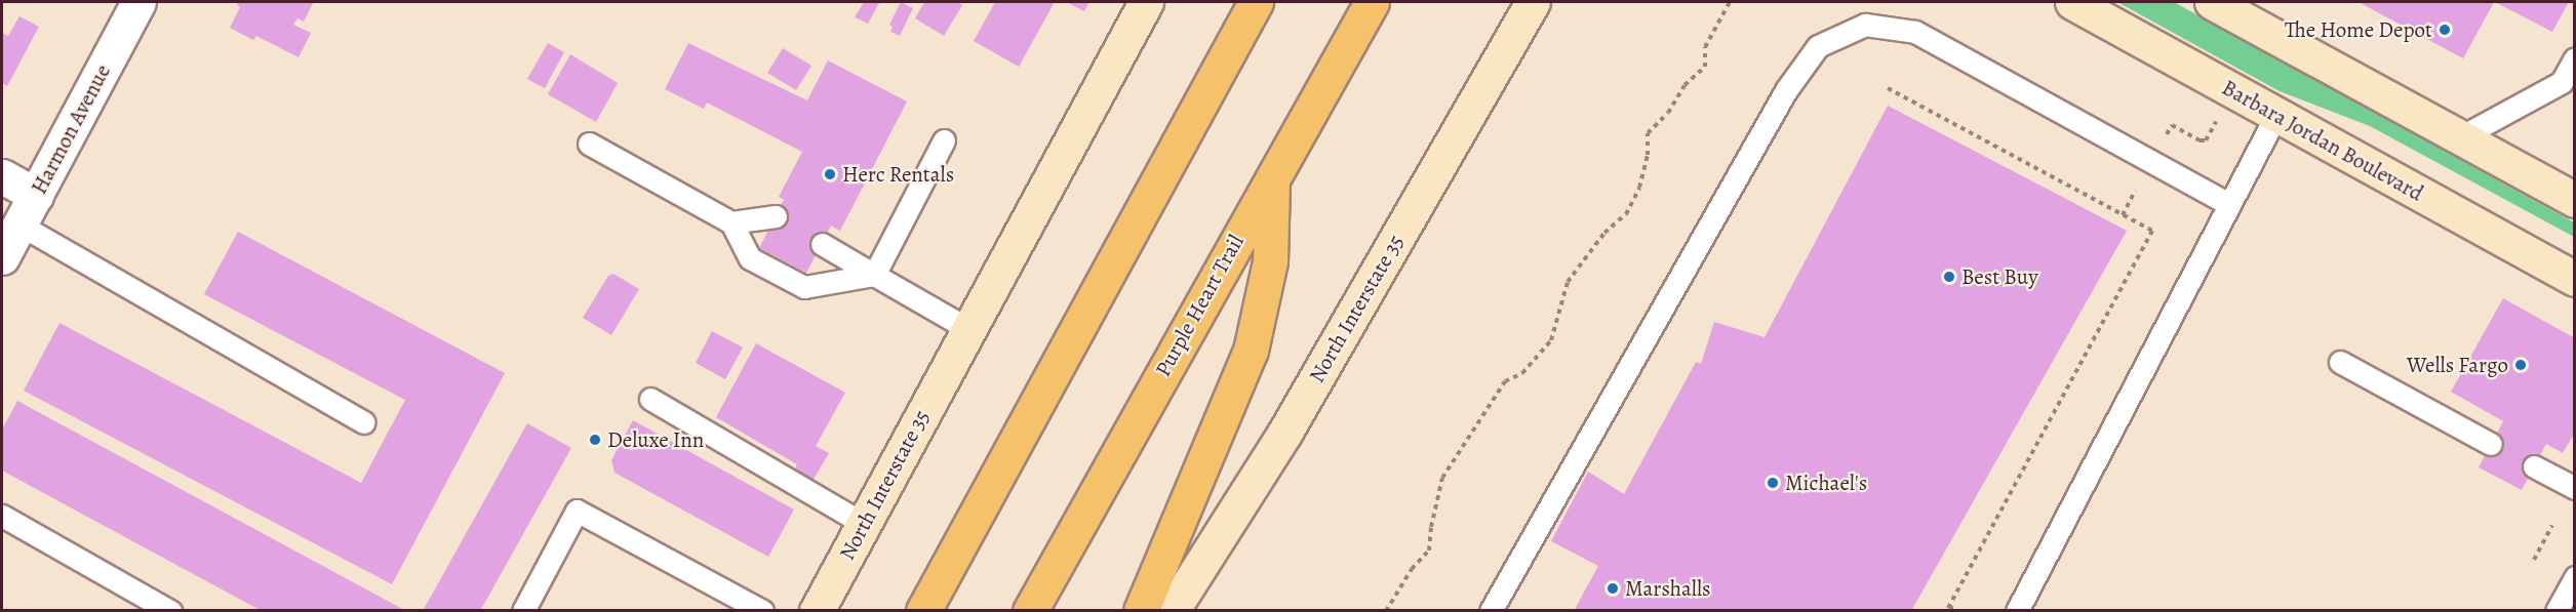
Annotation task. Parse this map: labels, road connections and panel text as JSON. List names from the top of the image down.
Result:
{
  "streets": {
    "highway": ["Purple Heart Trail"],
    "main road": ["Barbara Jordan Boulevard", "North Interstate 35"],
    "street": ["Harmon Avenue"]
  },
  "places": [
    "The Home Depot",
    "Herc Rentals",
    "Best Buy",
    "Wells Fargo",
    "Deluxe Inn",
    "Michael's",
    "Marshalls"
  ]
}
